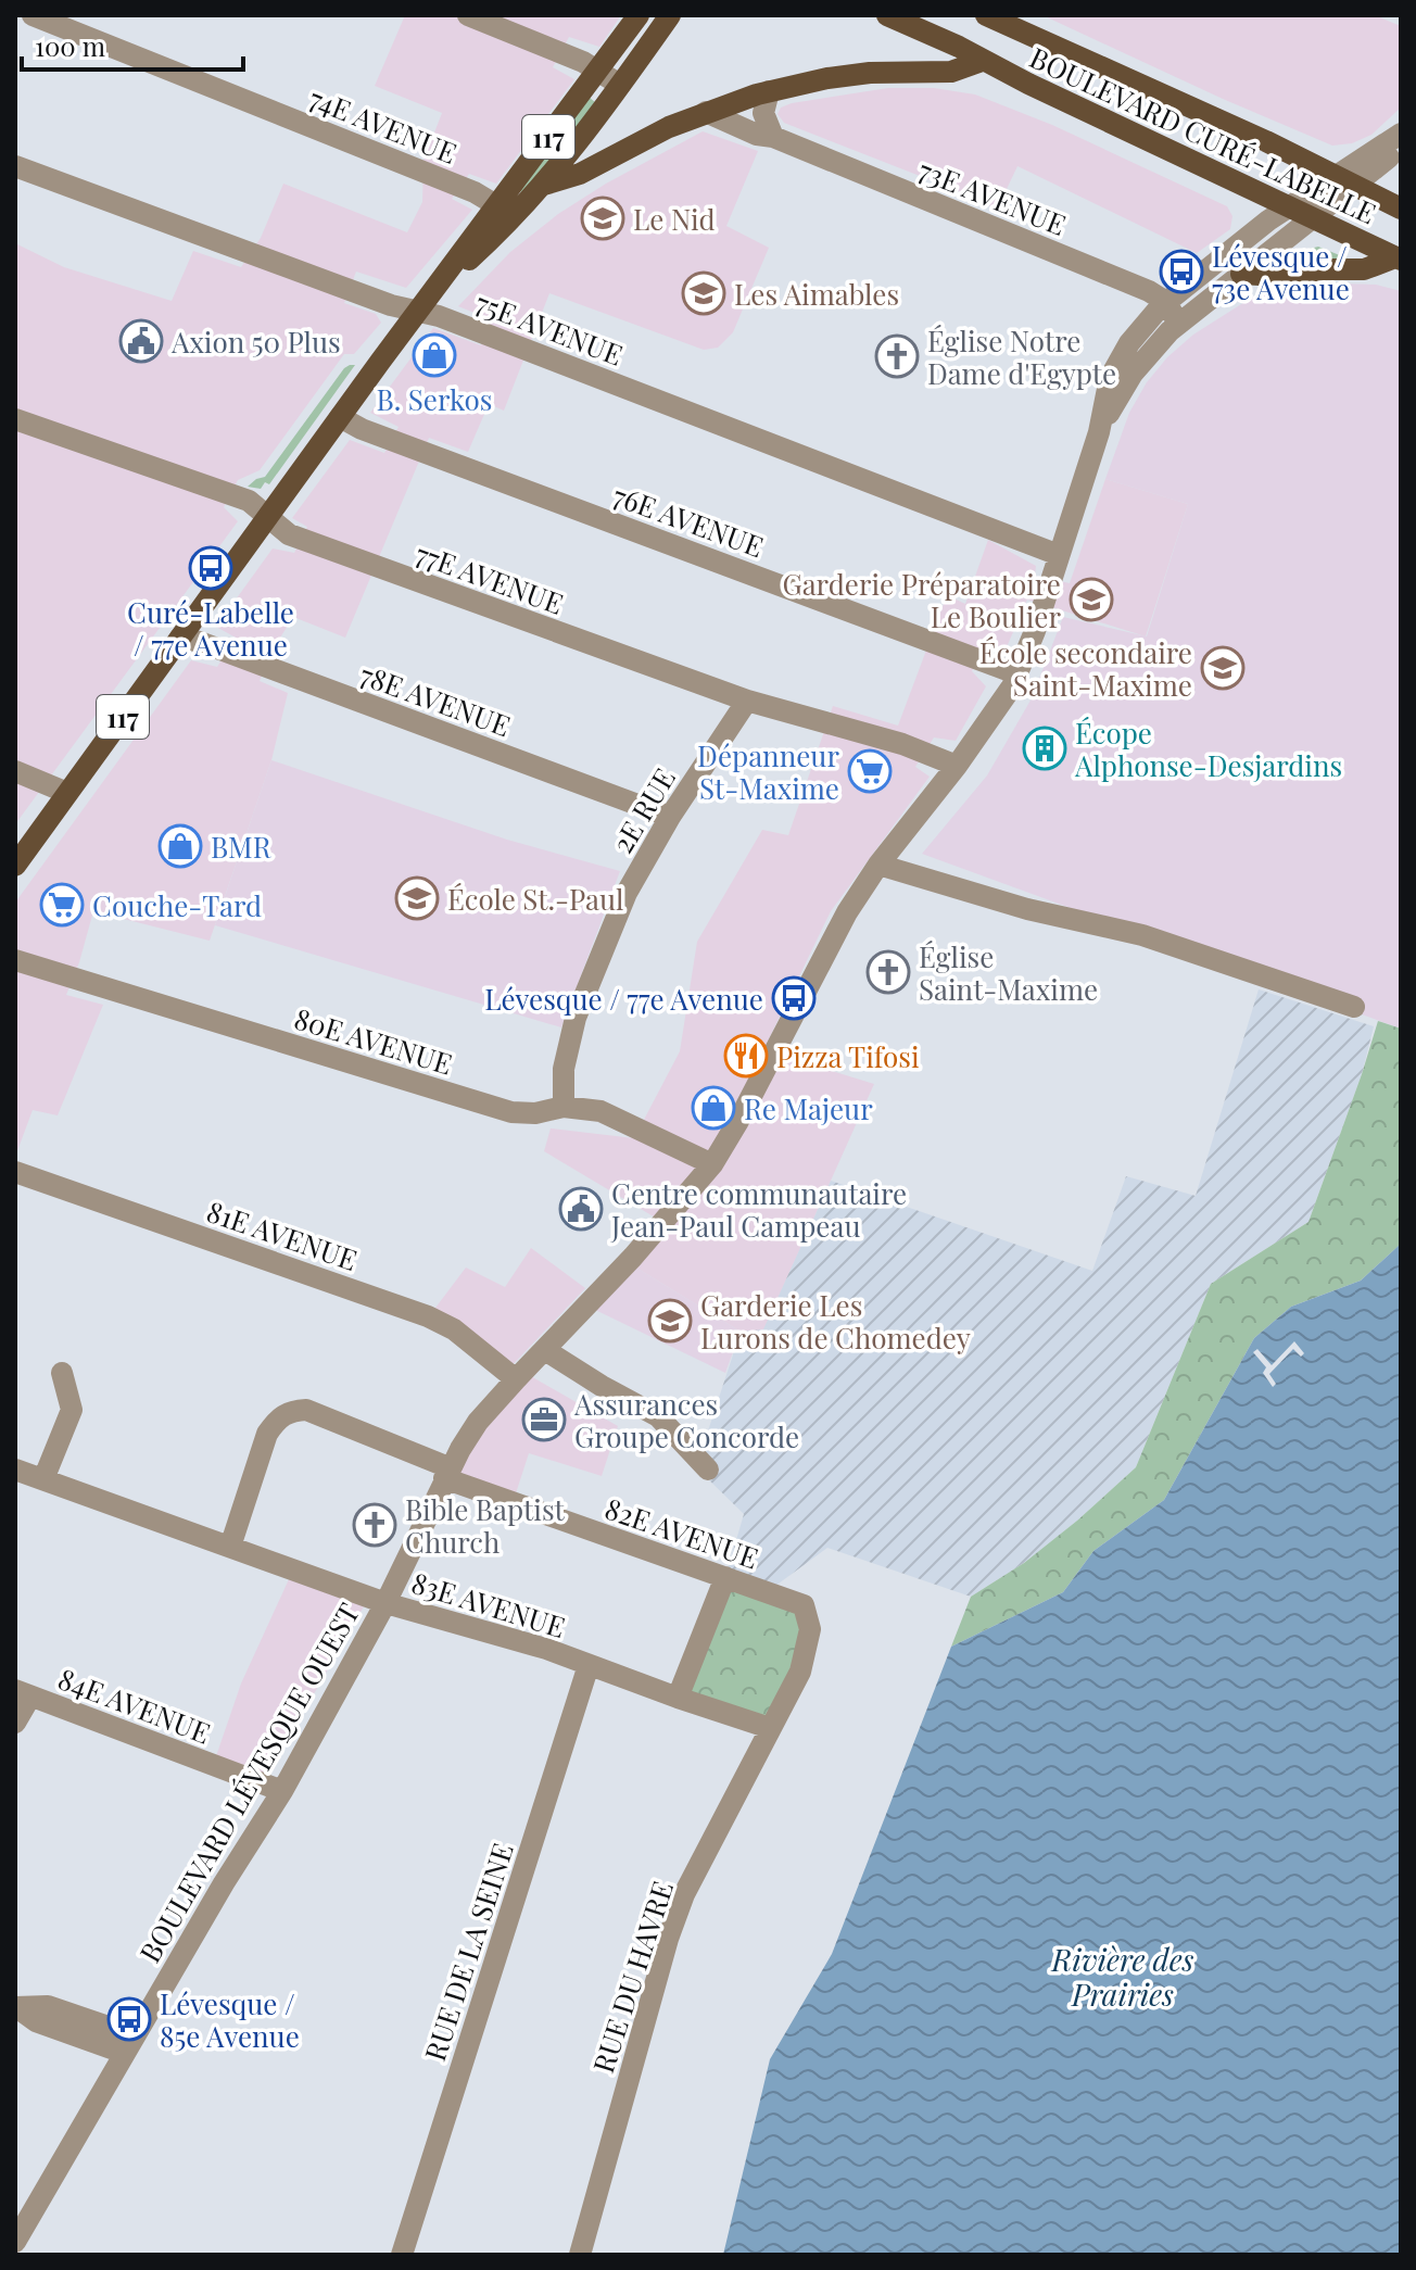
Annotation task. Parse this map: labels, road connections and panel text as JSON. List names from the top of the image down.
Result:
{
  "streets": {
    "main road": ["BOULEVARD CURÉ-LABELLE", "117"],
    "street": [
      "74E AVENUE",
      "73E AVENUE",
      "75E AVENUE",
      "76E AVENUE",
      "77E AVENUE",
      "78E AVENUE",
      "2E RUE",
      "80E AVENUE",
      "81E AVENUE",
      "82E AVENUE",
      "83E AVENUE",
      "84E AVENUE",
      "BOULEVARD LÉVESQUE OUEST",
      "RUE DE LA SEINE",
      "RUE DU HAVRE"
    ]
  },
  "crossings": [
    ["74E AVENUE", "117"],
    ["BOULEVARD CURÉ-LABELLE", "BOULEVARD LÉVESQUE OUEST"],
    ["117", "75E AVENUE"],
    ["117", "76E AVENUE"],
    ["117", "77E AVENUE"],
    ["117", "78E AVENUE"],
    ["73E AVENUE", "BOULEVARD LÉVESQUE OUEST"],
    ["75E AVENUE", "BOULEVARD LÉVESQUE OUEST"],
    ["76E AVENUE", "BOULEVARD LÉVESQUE OUEST"],
    ["77E AVENUE", "2E RUE"],
    ["77E AVENUE", "BOULEVARD LÉVESQUE OUEST"],
    ["78E AVENUE", "2E RUE"],
    ["2E RUE", "80E AVENUE"],
    ["80E AVENUE", "BOULEVARD LÉVESQUE OUEST"],
    ["81E AVENUE", "BOULEVARD LÉVESQUE OUEST"],
    ["82E AVENUE", "83E AVENUE"],
    ["82E AVENUE", "BOULEVARD LÉVESQUE OUEST"],
    ["82E AVENUE", "RUE DU HAVRE"],
    ["83E AVENUE", "BOULEVARD LÉVESQUE OUEST"],
    ["83E AVENUE", "RUE DE LA SEINE"],
    ["83E AVENUE", "RUE DU HAVRE"],
    ["84E AVENUE", "BOULEVARD LÉVESQUE OUEST"]
  ],
  "water": ["Rivière des Prairies"],
  "places": {
    "school or university": [
      "Le Nid",
      "Les Aimables",
      "Garderie Préparatoire Le Boulier",
      "École secondaire Saint-Maxime",
      "École St.-Paul",
      "Garderie Les Lurons de Chomedey"
    ],
    "bus stop": [
      "Lévesque / 73e Avenue",
      "Curé-Labelle / 77e Avenue",
      "Lévesque / 77e Avenue",
      "Lévesque / 85e Avenue"
    ],
    "public building": ["Axion 50 Plus", "Centre communautaire Jean-Paul Campeau"],
    "shop": ["B. Serkos", "BMR", "Re Majeur"],
    "church": ["Église Notre Dame d'Egypte", "Église Saint-Maxime", "Bible Baptist Church"],
    "building": ["Écope Alphonse-Desjardins"],
    "supermarket": ["Dépanneur St-Maxime", "Couche-Tard"],
    "restaurant": ["Pizza Tifosi"],
    "office": ["Assurances Groupe Concorde"]
  },
  "scale_bar": "100 m"
}
